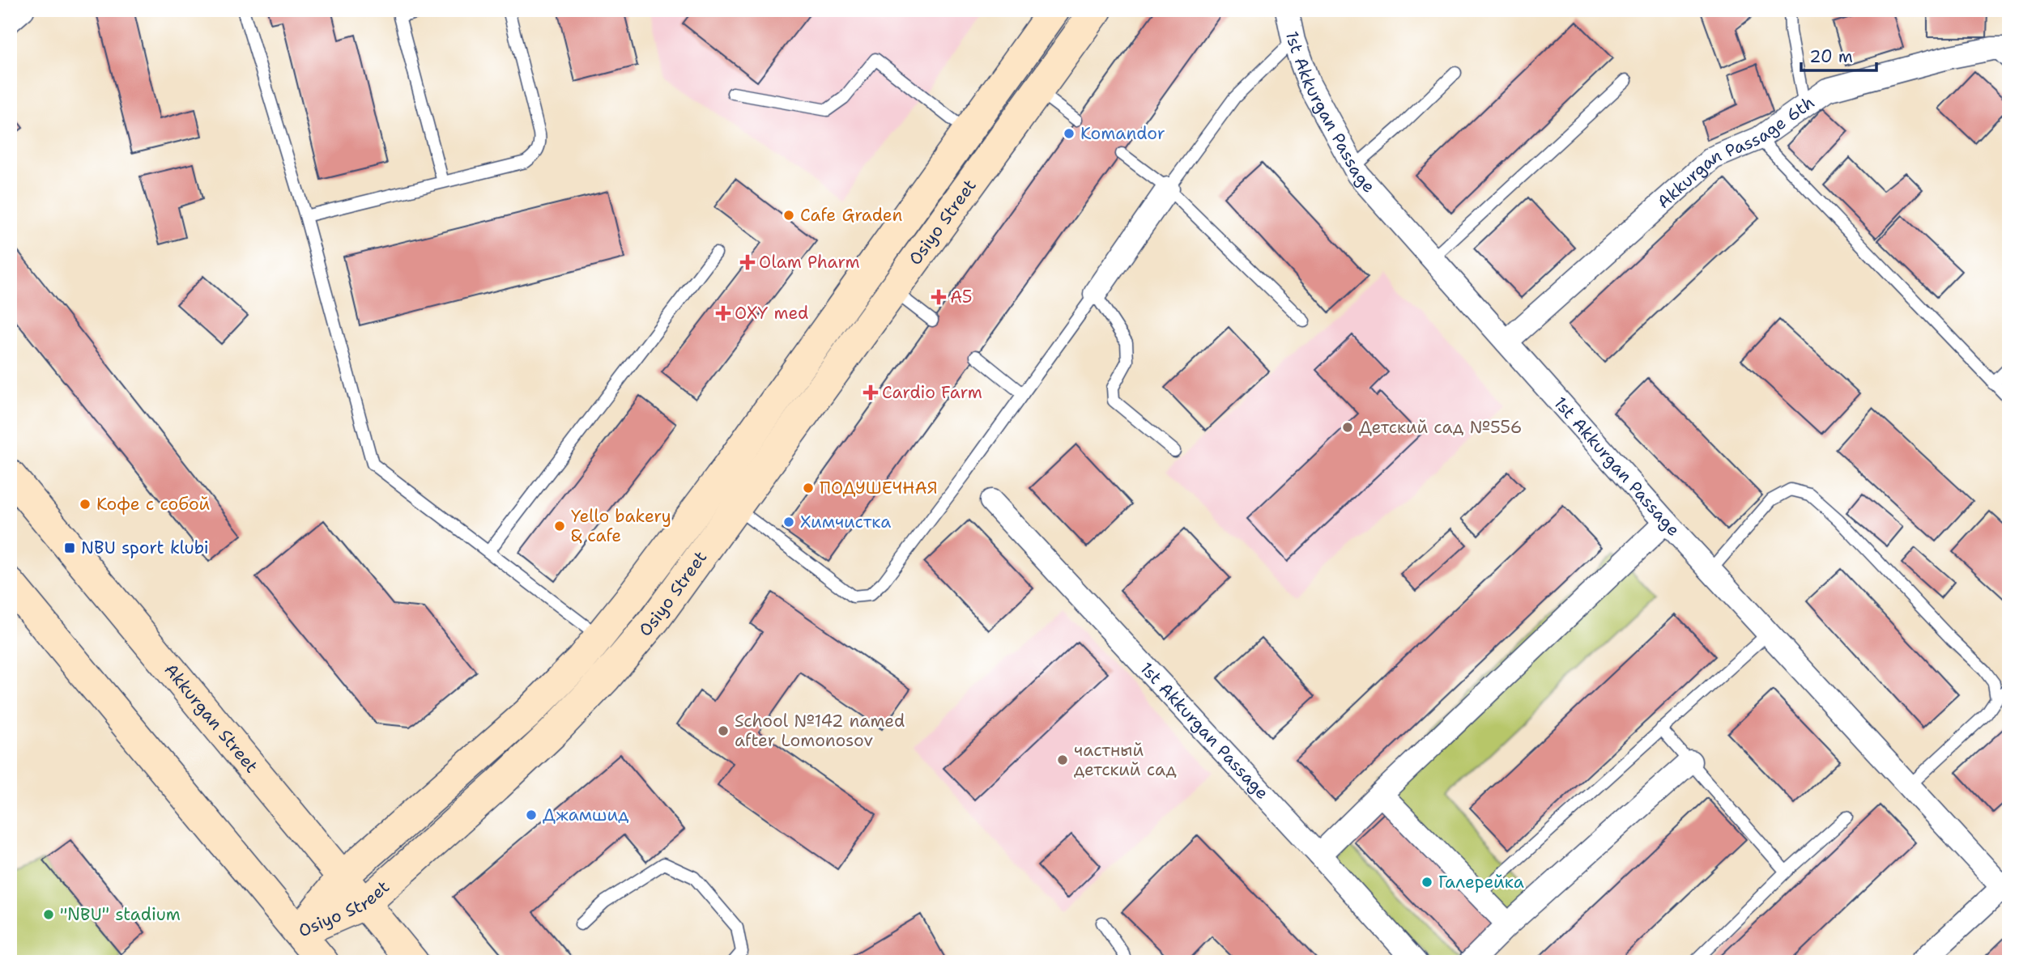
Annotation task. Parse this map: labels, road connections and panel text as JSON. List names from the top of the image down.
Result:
{
  "streets": {
    "main road": ["Osiyo Street", "Akkurgan Street"],
    "street": ["1st Akkurgan Passage", "Akkurgan Passage 6th"]
  },
  "crossings": [
    ["1st Akkurgan Passage", "Akkurgan Passage 6th"],
    ["Osiyo Street", "Akkurgan Street"]
  ],
  "places": {
    "other": [
      "Komandor",
      "Cafe Graden",
      "Детский сад №556",
      "ПОДУШЕЧНАЯ",
      "Кофе с собой",
      "Химчистка",
      "Yello bakery & cafe",
      "School №142 named after Lomonosov",
      "частный детский сад",
      "Джамшид",
      "Галерейка",
      "\"NBU\" stadium"
    ],
    "health": [
      "Olam Pharm",
      "A5",
      "OXY med",
      "Cardio Farm"
    ],
    "transit": ["NBU sport klubi"]
  },
  "scale_bar": "20 m"
}
